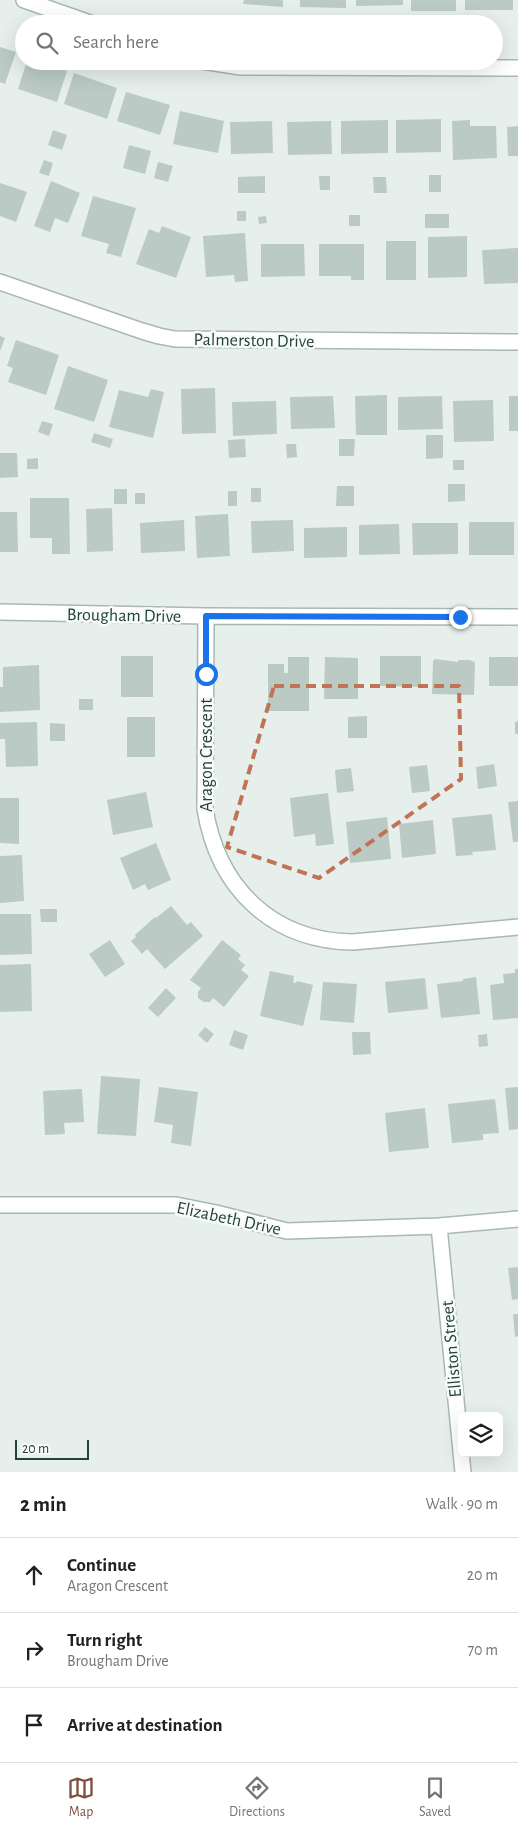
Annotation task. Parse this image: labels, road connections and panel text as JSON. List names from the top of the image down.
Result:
{
  "streets": {
    "street": [
      "Palmerston Drive",
      "Brougham Drive",
      "Aragon Crescent",
      "Elizabeth Drive",
      "Elliston Street"
    ]
  },
  "crossings": [
    ["Brougham Drive", "Aragon Crescent"],
    ["Elizabeth Drive", "Elliston Street"]
  ],
  "scale_bar": "20 m",
  "page": {
    "search": "Search here",
    "scale": "20 m",
    "heading": ["2 min", "Walk · 90 m"],
    "list": [
      ["Continue", "Aragon Crescent", "20 m"],
      ["Turn right", "Brougham Drive", "70 m"],
      "Arrive at destination"
    ],
    "nav": ["Map", "Directions", "Saved"]
  }
}
